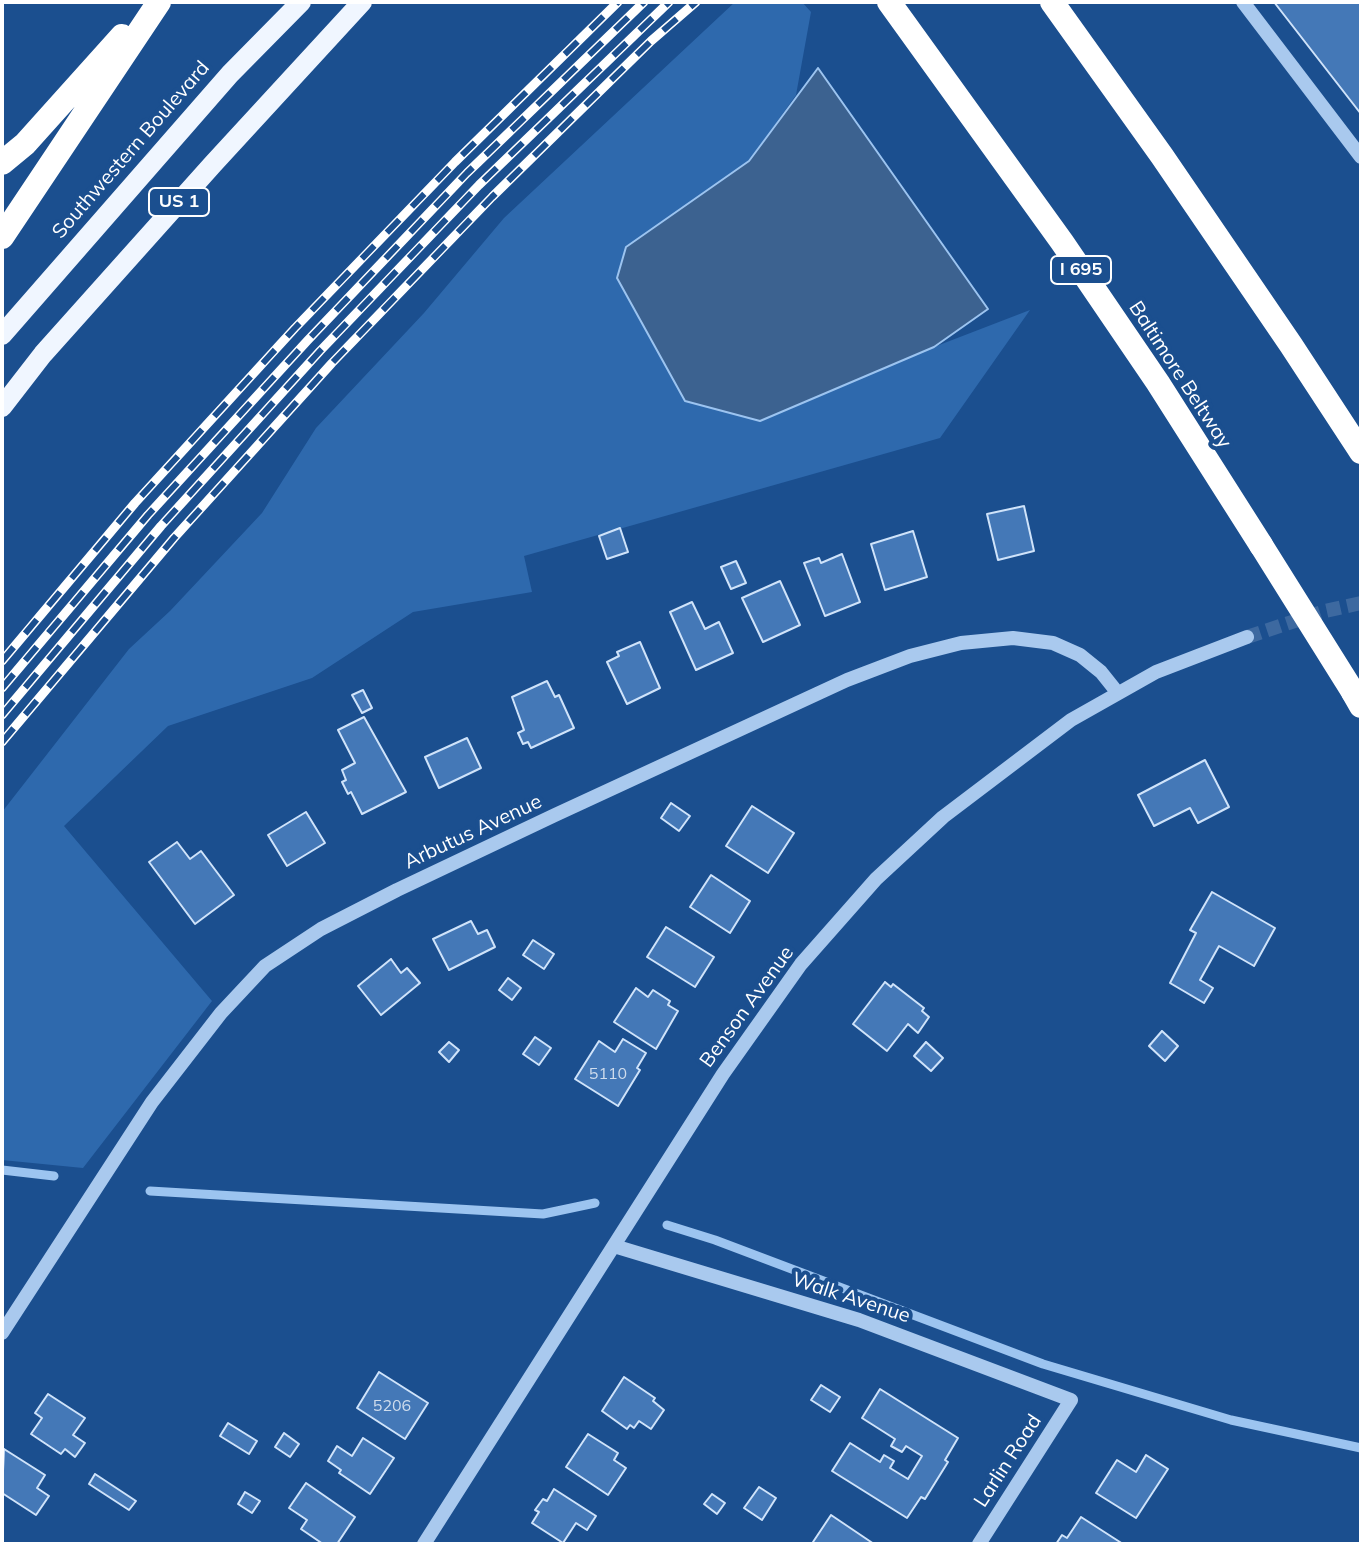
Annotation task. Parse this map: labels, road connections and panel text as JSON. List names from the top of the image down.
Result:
{
  "streets": {
    "highway": ["I 695", "Baltimore Beltway"],
    "main road": ["Southwestern Boulevard", "US 1"],
    "street": [
      "Arbutus Avenue",
      "Benson Avenue",
      "Walk Avenue",
      "Larlin Road"
    ]
  },
  "crossings": [
    ["Arbutus Avenue", "Benson Avenue"],
    ["Benson Avenue", "Walk Avenue"],
    ["Walk Avenue", "Larlin Road"]
  ],
  "house_numbers": ["5110", "5206"]
}
